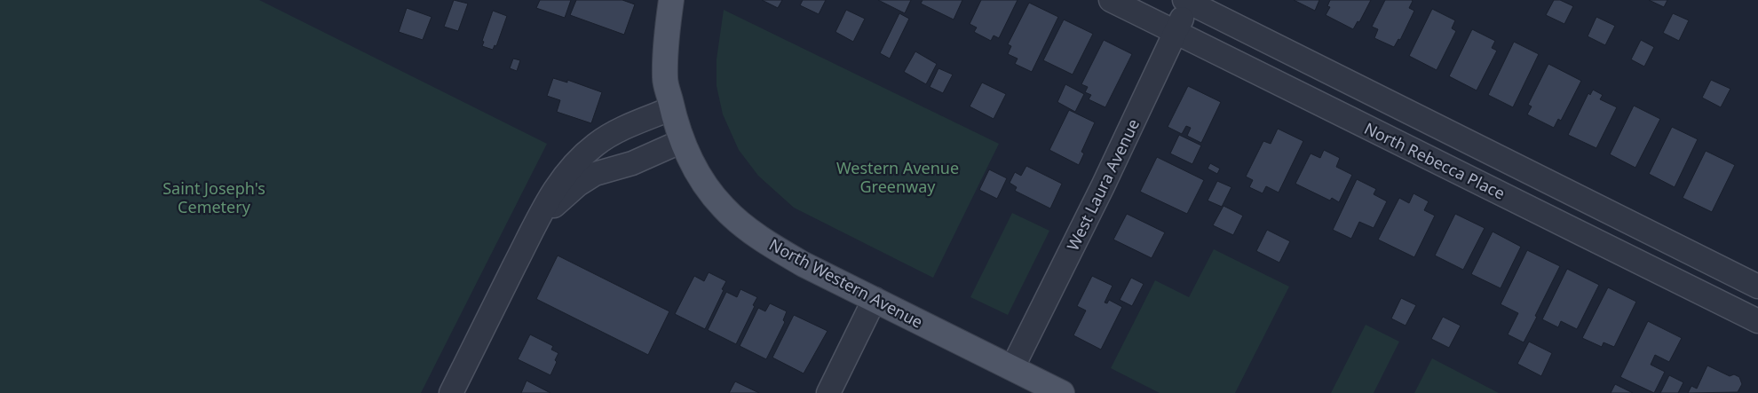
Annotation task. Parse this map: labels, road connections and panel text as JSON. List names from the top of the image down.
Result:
{
  "streets": {
    "main road": ["North Western Avenue"],
    "street": ["North Rebecca Place", "West Laura Avenue"]
  },
  "crossings": [
    ["North Rebecca Place", "West Laura Avenue"],
    ["West Laura Avenue", "North Western Avenue"]
  ],
  "parks": ["Western Avenue Greenway", "Saint Joseph's Cemetery"]
}
